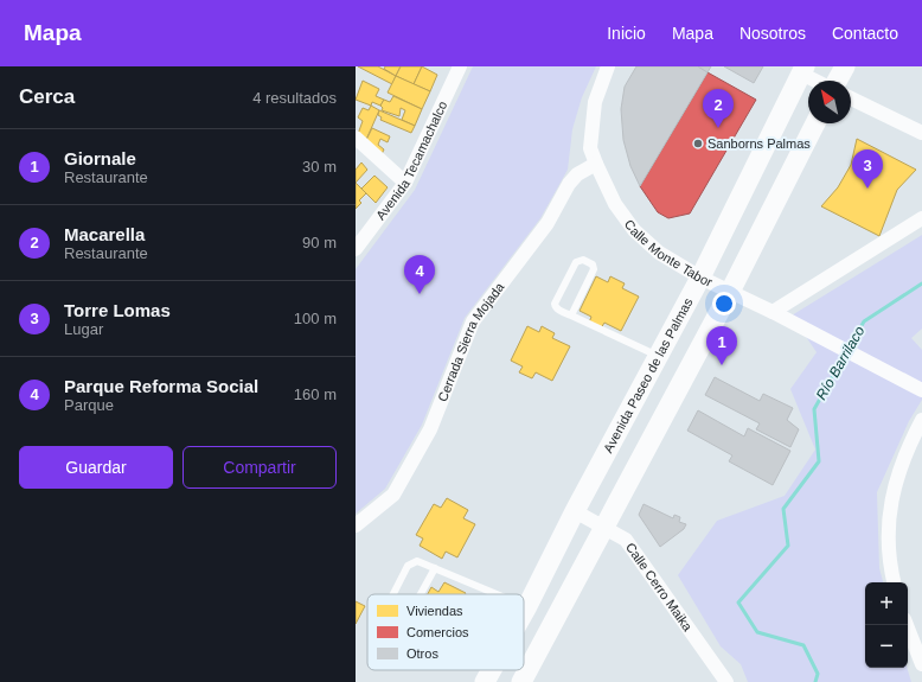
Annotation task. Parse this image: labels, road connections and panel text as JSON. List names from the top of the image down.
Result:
{
  "streets": {
    "main road": ["Avenida Paseo de las Palmas"],
    "street": [
      "Avenida Tecamachalco",
      "Calle Monte Tabor",
      "Cerrada Sierra Mojada",
      "Calle Cerro Maika"
    ]
  },
  "crossings": [
    ["Calle Monte Tabor", "Cerrada Sierra Mojada"],
    ["Calle Monte Tabor", "Avenida Paseo de las Palmas"],
    ["Avenida Paseo de las Palmas", "Calle Cerro Maika"]
  ],
  "water": ["Río Barrilaco"],
  "places": ["Sanborns Palmas"],
  "legend": ["Viviendas", "Comercios", "Otros"],
  "north": "top left",
  "page": {
    "header": "Mapa",
    "nav": [
      "Inicio",
      "Mapa",
      "Nosotros",
      "Contacto"
    ],
    "heading": ["Cerca", "4 resultados"],
    "pins": [
      "2",
      "3",
      "4",
      "1"
    ],
    "list": [
      {
        "mark": "1",
        "name": "Giornale",
        "note": "Restaurante",
        "value": "30 m"
      },
      {
        "mark": "2",
        "name": "Macarella",
        "note": "Restaurante",
        "value": "90 m"
      },
      {
        "mark": "3",
        "name": "Torre Lomas",
        "note": "Lugar",
        "value": "100 m"
      },
      {
        "mark": "4",
        "name": "Parque Reforma Social",
        "note": "Parque",
        "value": "160 m"
      }
    ],
    "buttons": ["Guardar", "Compartir"],
    "map_buttons": ["+", "−"]
  }
}
